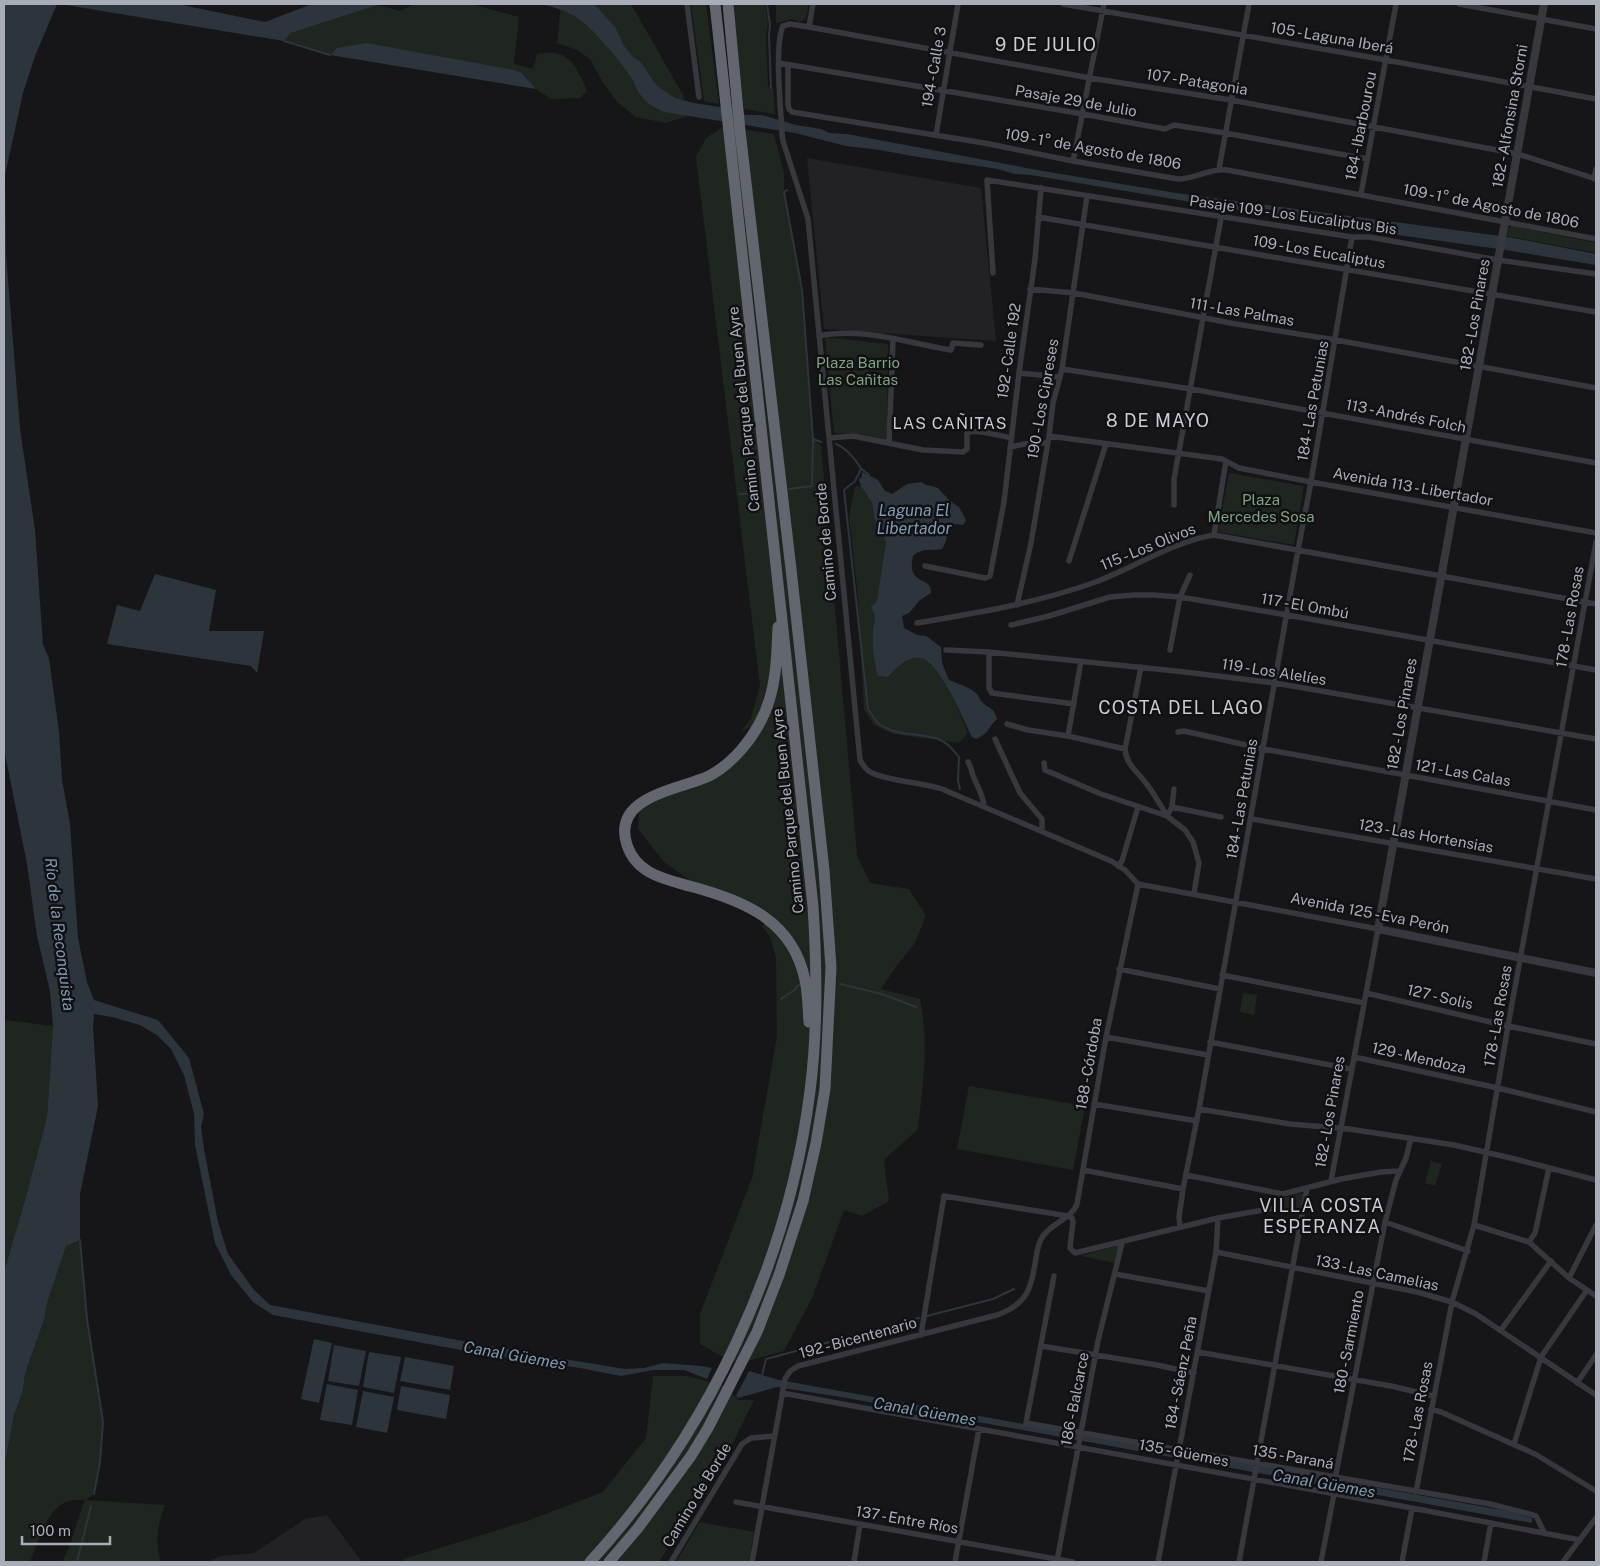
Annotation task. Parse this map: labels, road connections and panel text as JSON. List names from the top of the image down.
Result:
{
  "streets": {
    "highway": ["Camino Parque del Buen Ayre"],
    "street": [
      "105 - Laguna Iberá",
      "194 - Calle 3",
      "107 - Patagonia",
      "Pasaje 29 de Julio",
      "182 - Alfonsina Storni",
      "184 - Ibarbourou",
      "109 - 1° de Agosto de 1806",
      "Pasaje 109 - Los Eucaliptus Bis",
      "109 - Los Eucaliptus",
      "111 - Las Palmas",
      "182 - Los Pinares",
      "192 - Calle 192",
      "190 - Los Cipreses",
      "184 - Las Petunias",
      "113 - Andrés Folch",
      "Avenida 113 - Libertador",
      "Camino de Borde",
      "115 - Los Olivos",
      "117 - El Ombú",
      "178 - Las Rosas",
      "119 - Los Alelíes",
      "121 - Las Calas",
      "123 - Las Hortensias",
      "Avenida 125 - Eva Perón",
      "127 - Solis",
      "129 - Mendoza",
      "188 - Córdoba",
      "133 - Las Camelias",
      "192 - Bicentenario",
      "180 - Sarmiento",
      "184 - Sáenz Peña",
      "186 - Balcarce",
      "135 - Güemes",
      "135 - Paraná",
      "137 - Entre Ríos"
    ]
  },
  "crossings": [
    ["105 - Laguna Iberá", "182 - Alfonsina Storni"],
    ["105 - Laguna Iberá", "184 - Ibarbourou"],
    ["194 - Calle 3", "107 - Patagonia"],
    ["194 - Calle 3", "Pasaje 29 de Julio"],
    ["194 - Calle 3", "109 - 1° de Agosto de 1806"],
    ["107 - Patagonia", "182 - Alfonsina Storni"],
    ["107 - Patagonia", "184 - Ibarbourou"],
    ["107 - Patagonia", "Camino de Borde"],
    ["Pasaje 29 de Julio", "184 - Ibarbourou"],
    ["Pasaje 29 de Julio", "109 - 1° de Agosto de 1806"],
    ["Pasaje 29 de Julio", "Camino de Borde"],
    ["182 - Alfonsina Storni", "109 - 1° de Agosto de 1806"],
    ["182 - Alfonsina Storni", "182 - Los Pinares"],
    ["184 - Ibarbourou", "109 - 1° de Agosto de 1806"],
    ["Pasaje 109 - Los Eucaliptus Bis", "182 - Los Pinares"],
    ["Pasaje 109 - Los Eucaliptus Bis", "192 - Calle 192"],
    ["Pasaje 109 - Los Eucaliptus Bis", "190 - Los Cipreses"],
    ["Pasaje 109 - Los Eucaliptus Bis", "184 - Las Petunias"],
    ["109 - Los Eucaliptus", "182 - Los Pinares"],
    ["109 - Los Eucaliptus", "192 - Calle 192"],
    ["109 - Los Eucaliptus", "190 - Los Cipreses"],
    ["109 - Los Eucaliptus", "184 - Las Petunias"],
    ["111 - Las Palmas", "182 - Los Pinares"],
    ["111 - Las Palmas", "192 - Calle 192"],
    ["111 - Las Palmas", "190 - Los Cipreses"],
    ["111 - Las Palmas", "184 - Las Petunias"],
    ["182 - Los Pinares", "113 - Andrés Folch"],
    ["182 - Los Pinares", "Avenida 113 - Libertador"],
    ["182 - Los Pinares", "115 - Los Olivos"],
    ["182 - Los Pinares", "117 - El Ombú"],
    ["182 - Los Pinares", "119 - Los Alelíes"],
    ["182 - Los Pinares", "121 - Las Calas"],
    ["182 - Los Pinares", "123 - Las Hortensias"],
    ["182 - Los Pinares", "Avenida 125 - Eva Perón"],
    ["182 - Los Pinares", "127 - Solis"],
    ["182 - Los Pinares", "129 - Mendoza"],
    ["182 - Los Pinares", "133 - Las Camelias"],
    ["182 - Los Pinares", "135 - Güemes"],
    ["182 - Los Pinares", "135 - Paraná"],
    ["190 - Los Cipreses", "113 - Andrés Folch"],
    ["190 - Los Cipreses", "Avenida 113 - Libertador"],
    ["190 - Los Cipreses", "115 - Los Olivos"],
    ["184 - Las Petunias", "113 - Andrés Folch"],
    ["184 - Las Petunias", "Avenida 113 - Libertador"],
    ["184 - Las Petunias", "115 - Los Olivos"],
    ["184 - Las Petunias", "117 - El Ombú"],
    ["184 - Las Petunias", "119 - Los Alelíes"],
    ["184 - Las Petunias", "121 - Las Calas"],
    ["184 - Las Petunias", "123 - Las Hortensias"],
    ["184 - Las Petunias", "Avenida 125 - Eva Perón"],
    ["184 - Las Petunias", "129 - Mendoza"],
    ["Camino de Borde", "Avenida 125 - Eva Perón"],
    ["Camino de Borde", "188 - Córdoba"],
    ["Camino de Borde", "192 - Bicentenario"],
    ["115 - Los Olivos", "178 - Las Rosas"],
    ["117 - El Ombú", "178 - Las Rosas"],
    ["178 - Las Rosas", "119 - Los Alelíes"],
    ["178 - Las Rosas", "121 - Las Calas"],
    ["178 - Las Rosas", "123 - Las Hortensias"],
    ["178 - Las Rosas", "Avenida 125 - Eva Perón"],
    ["178 - Las Rosas", "127 - Solis"],
    ["178 - Las Rosas", "129 - Mendoza"],
    ["178 - Las Rosas", "133 - Las Camelias"],
    ["178 - Las Rosas", "135 - Paraná"],
    ["Avenida 125 - Eva Perón", "188 - Córdoba"],
    ["188 - Córdoba", "192 - Bicentenario"],
    ["133 - Las Camelias", "180 - Sarmiento"],
    ["133 - Las Camelias", "184 - Sáenz Peña"],
    ["192 - Bicentenario", "135 - Güemes"],
    ["192 - Bicentenario", "137 - Entre Ríos"],
    ["180 - Sarmiento", "135 - Güemes"],
    ["180 - Sarmiento", "135 - Paraná"],
    ["184 - Sáenz Peña", "135 - Güemes"],
    ["184 - Sáenz Peña", "135 - Paraná"],
    ["186 - Balcarce", "135 - Güemes"],
    ["186 - Balcarce", "135 - Paraná"],
    ["186 - Balcarce", "137 - Entre Ríos"],
    ["135 - Güemes", "135 - Paraná"]
  ],
  "districts": [
    "9 DE JULIO",
    "8 DE MAYO",
    "LAS CAÑITAS",
    "COSTA DEL LAGO",
    "VILLA COSTA ESPERANZA"
  ],
  "water": ["Laguna El Libertador", "Río de la Reconquista", "Canal Güemes"],
  "parks": ["Plaza Barrio Las Cañitas", "Plaza Mercedes Sosa"],
  "scale_bar": "100 m"
}
